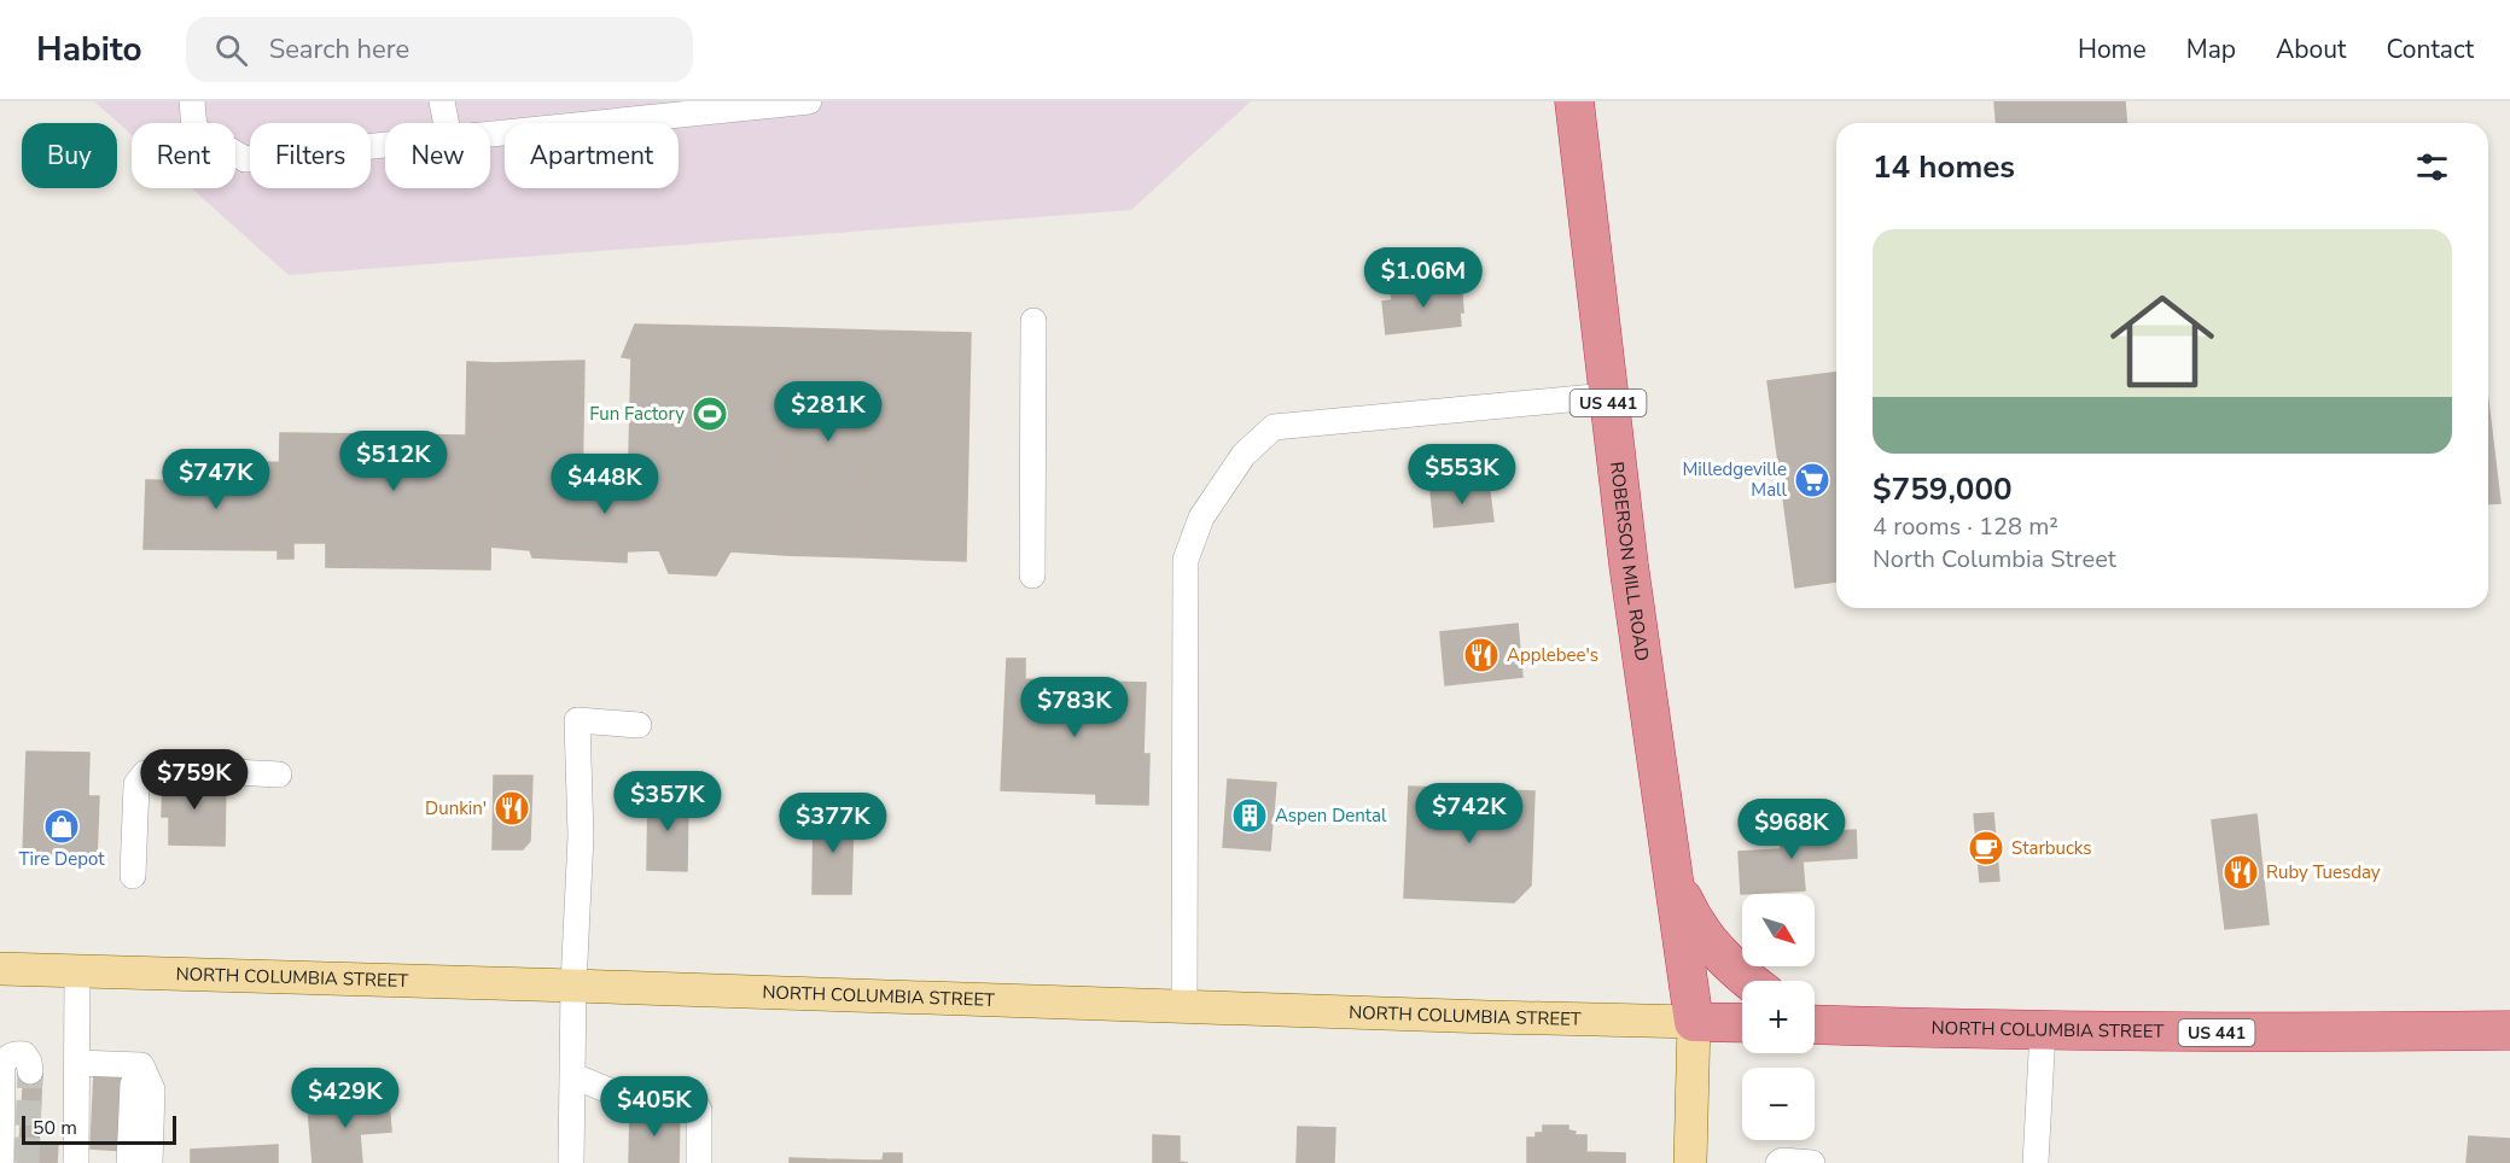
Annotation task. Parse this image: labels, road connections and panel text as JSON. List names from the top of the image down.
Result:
{
  "streets": {
    "highway": ["US 441", "ROBERSON MILL ROAD", "NORTH COLUMBIA STREET"]
  },
  "crossings": [
    ["US 441", "ROBERSON MILL ROAD"],
    ["ROBERSON MILL ROAD", "NORTH COLUMBIA STREET"]
  ],
  "places": {
    "sports": ["Fun Factory"],
    "supermarket": ["Milledgeville Mall"],
    "restaurant": ["Applebee's", "Dunkin'", "Ruby Tuesday"],
    "building": ["Aspen Dental"],
    "shop": ["Tire Depot"],
    "cafe": ["Starbucks"]
  },
  "scale_bar": "50 m",
  "north": "bottom right",
  "page": {
    "header": "Habito",
    "search": "Search here",
    "nav": [
      "Home",
      "Map",
      "About",
      "Contact"
    ],
    "chip": [
      "Buy",
      "Rent",
      "Filters",
      "New",
      "Apartment"
    ],
    "heading": "14 homes",
    "list": [
      {
        "name": "$759,000",
        "note": "4 rooms · 128 m² · North Columbia Street"
      }
    ],
    "price": [
      "$1.06M",
      "$281K",
      "$512K",
      "$553K",
      "$747K",
      "$448K",
      "$783K",
      "$759K",
      "$357K",
      "$742K",
      "$377K",
      "$968K",
      "$429K",
      "$405K"
    ],
    "map_buttons": ["+", "−"],
    "scale": "50 m"
  }
}
